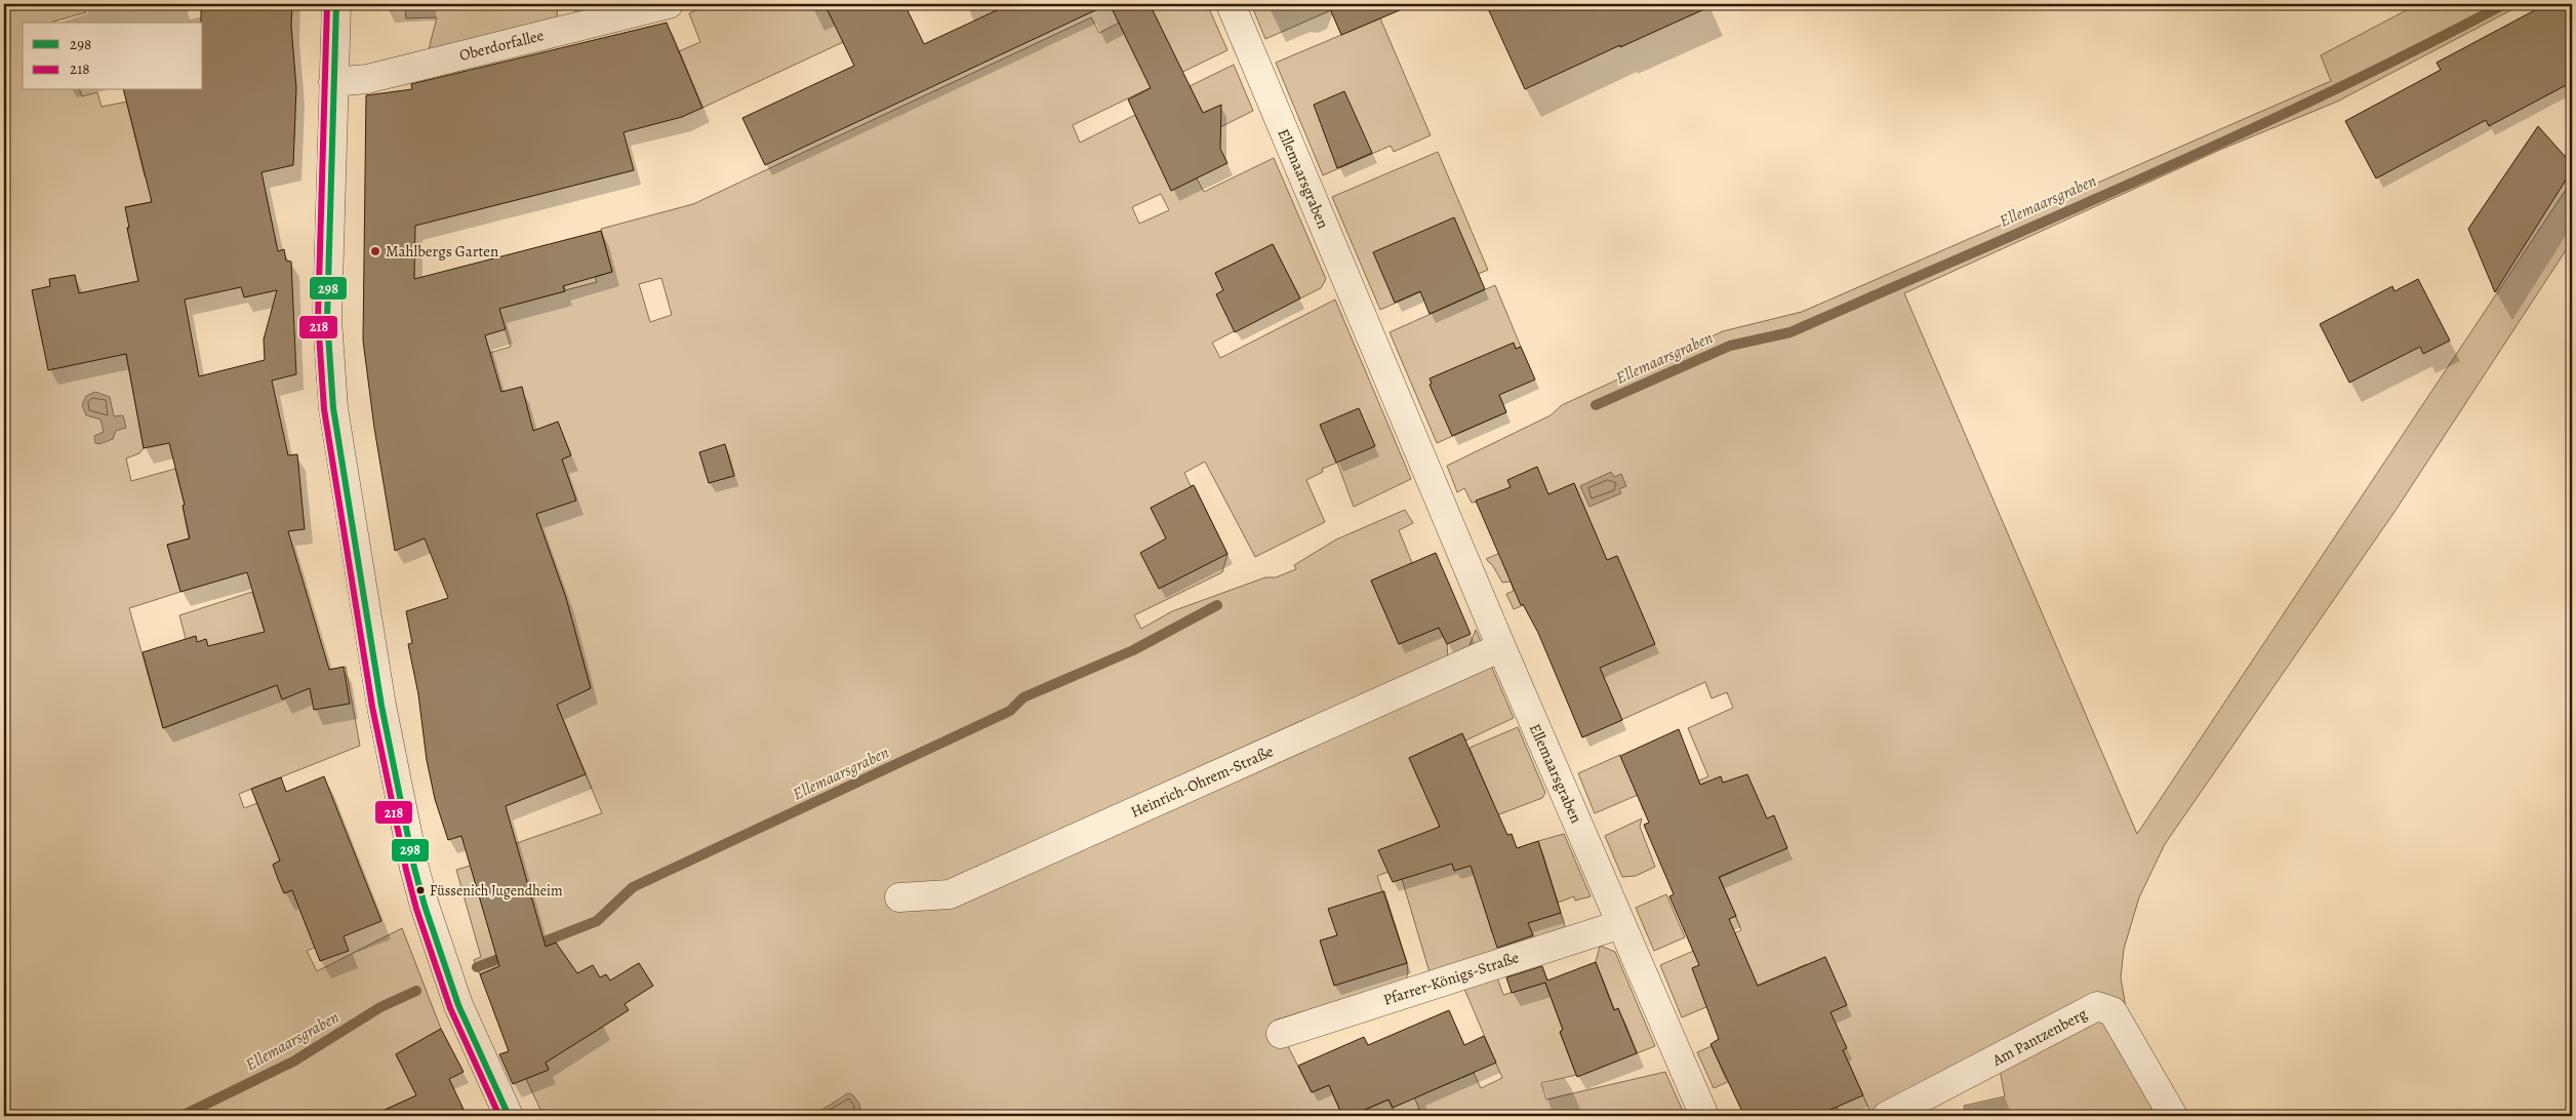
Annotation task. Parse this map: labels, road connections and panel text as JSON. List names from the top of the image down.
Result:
{
  "streets": {
    "street": [
      "Oberdorfallee",
      "Ellemaarsgraben",
      "Heinrich-Ohrem-Straße",
      "Pfarrer-Königs-Straße",
      "Am Pantzenberg"
    ]
  },
  "crossings": [
    ["Ellemaarsgraben", "Heinrich-Ohrem-Straße"],
    ["Ellemaarsgraben", "Pfarrer-Königs-Straße"]
  ],
  "water": ["Ellemaarsgraben"],
  "places": ["Mahlbergs Garten", "Füssenich Jugendheim"],
  "lines": ["transit line 298", "transit line 218"],
  "legend": ["298", "218"]
}
